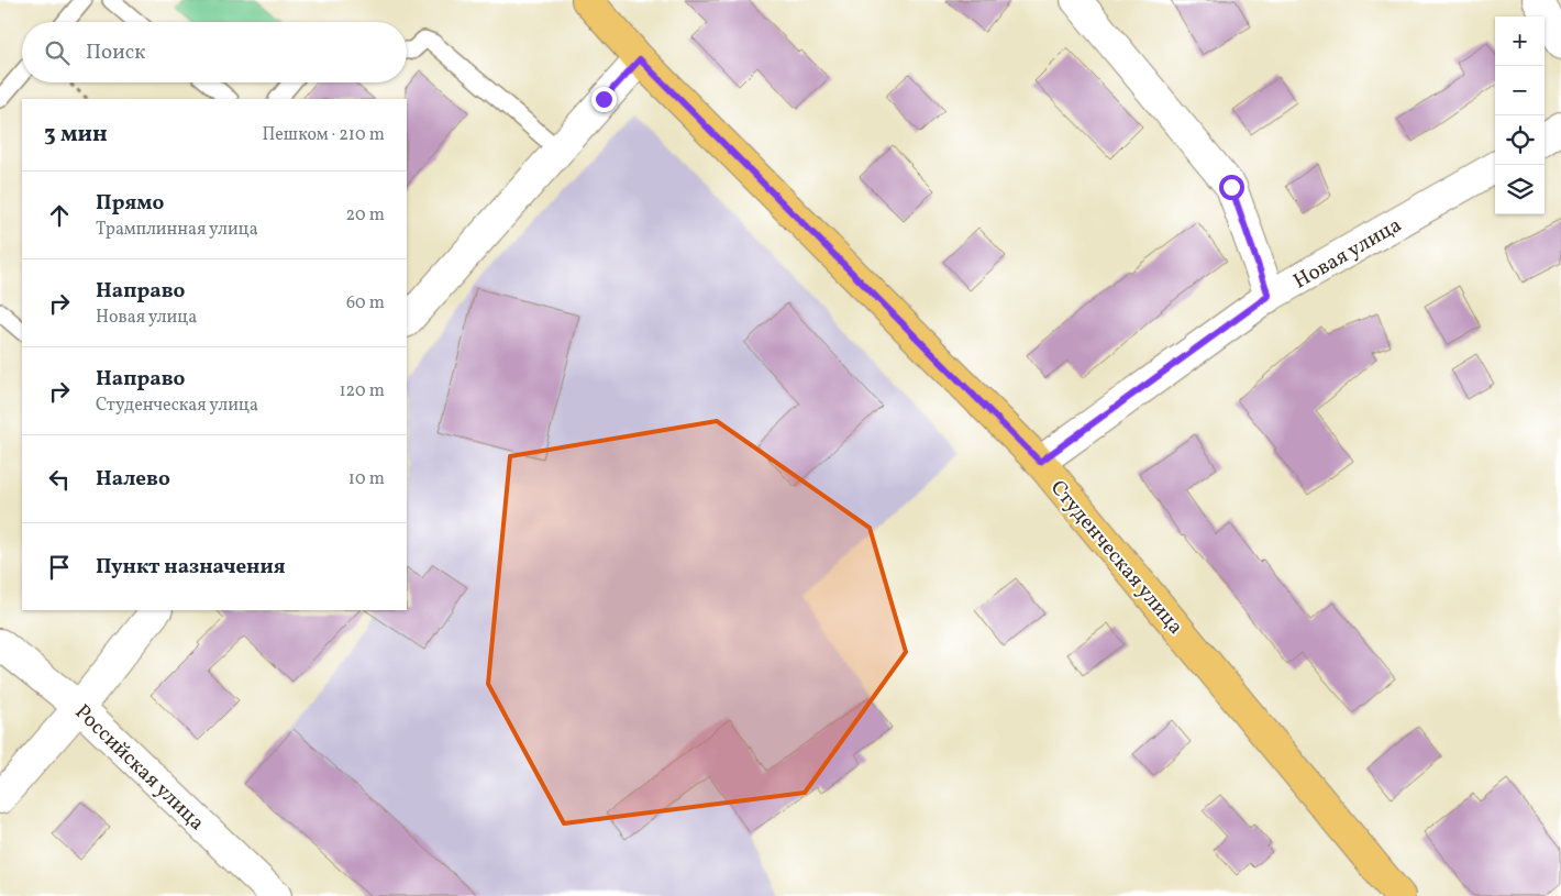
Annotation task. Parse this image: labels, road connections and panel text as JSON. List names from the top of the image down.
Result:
{
  "streets": {
    "main road": ["Студенческая улица"],
    "street": ["Новая улица", "Российская улица"]
  },
  "crossings": [
    ["Новая улица", "Студенческая улица"]
  ],
  "page": {
    "map_buttons": ["+", "−"],
    "search": "Поиск",
    "heading": ["3 мин", "Пешком · 210 m"],
    "list": [
      ["Прямо", "Трамплинная улица", "20 m"],
      ["Направо", "Новая улица", "60 m"],
      ["Направо", "Студенческая улица", "120 m"],
      ["Налево", "10 m"],
      "Пункт назначения"
    ]
  }
}
